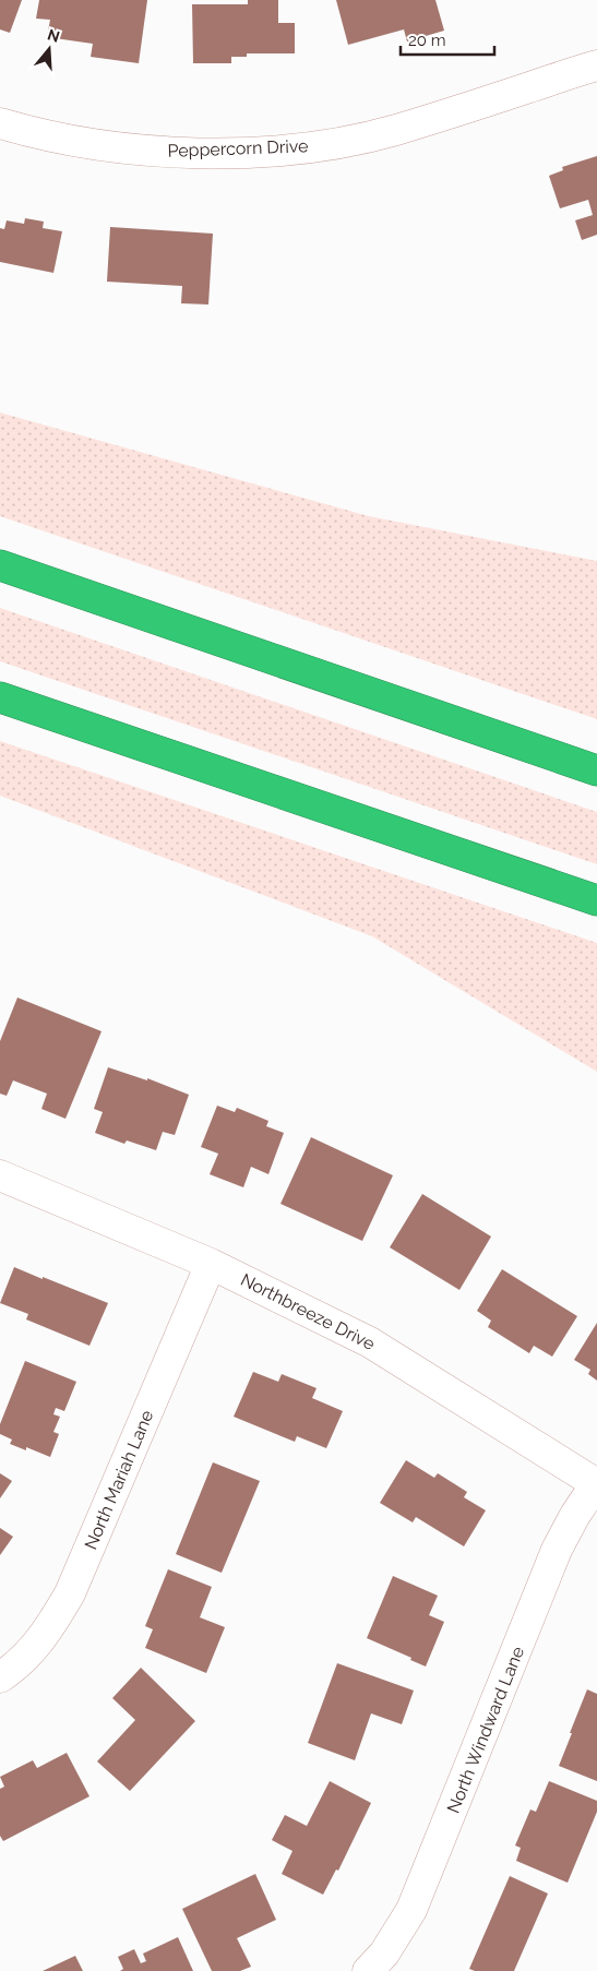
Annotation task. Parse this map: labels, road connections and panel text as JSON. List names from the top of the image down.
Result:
{
  "streets": {
    "street": [
      "Peppercorn Drive",
      "Northbreeze Drive",
      "North Mariah Lane",
      "North Windward Lane"
    ]
  },
  "crossings": [
    ["Northbreeze Drive", "North Mariah Lane"],
    ["Northbreeze Drive", "North Windward Lane"]
  ],
  "scale_bar": "20 m",
  "north": "top"
}
